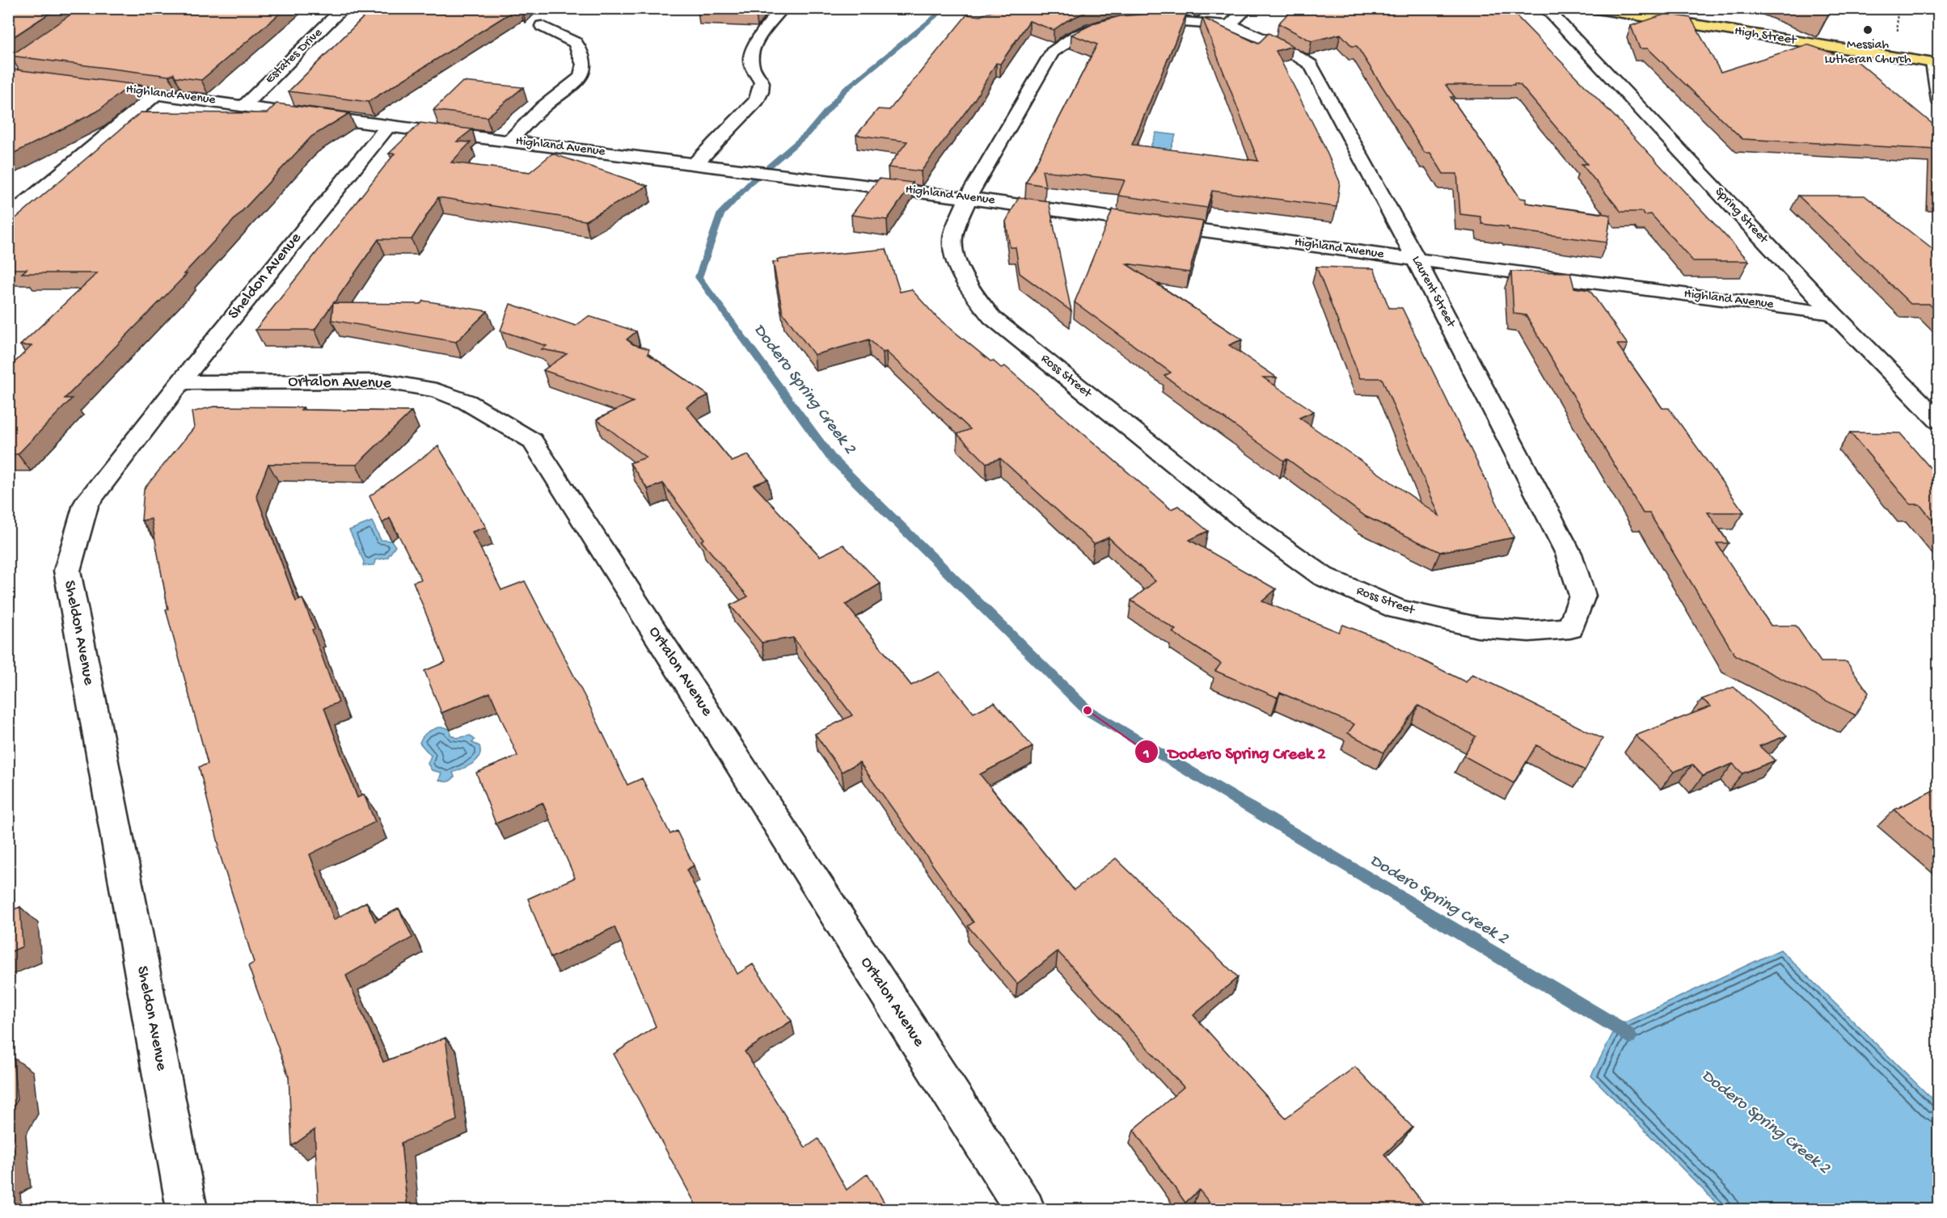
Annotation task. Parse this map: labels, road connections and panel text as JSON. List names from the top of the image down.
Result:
{
  "streets": {
    "main road": ["High Street"],
    "street": [
      "Estates Drive",
      "Highland Avenue",
      "Spring Street",
      "Sheldon Avenue",
      "Laurent Street",
      "Ross Street",
      "Ortalon Avenue"
    ]
  },
  "crossings": [
    ["Estates Drive", "Highland Avenue"],
    ["Highland Avenue", "Spring Street"],
    ["Highland Avenue", "Sheldon Avenue"],
    ["Highland Avenue", "Laurent Street"],
    ["Highland Avenue", "Ross Street"],
    ["Sheldon Avenue", "Ortalon Avenue"],
    ["Laurent Street", "Ross Street"]
  ],
  "water": ["Dodero Spring Creek 2"],
  "places": ["Messiah Lutheran Church", "Dodero Spring Creek 2"]
}
